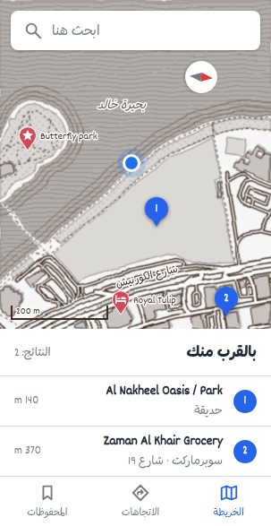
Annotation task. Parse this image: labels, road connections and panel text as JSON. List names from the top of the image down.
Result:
{
  "streets": {
    "main road": ["شارع الكورنيش"]
  },
  "water": ["بحيرة خالد"],
  "places": {
    "place": ["Butterfly park"],
    "hotel": ["Royal Tulip"]
  },
  "scale_bar": "200 m",
  "north": "right",
  "page": {
    "search": "ابحث هنا",
    "pins": ["1", "2"],
    "scale": "200 m",
    "heading": ["بالقرب منك", "النتائج: 2"],
    "list": [
      {
        "mark": "1",
        "name": "Al Nakheel Oasis / Park",
        "note": "حديقة",
        "value": "140 m"
      },
      {
        "mark": "2",
        "name": "Zaman Al Khair Grocery",
        "note": "سوبرماركت · شارع 19",
        "value": "370 m"
      }
    ],
    "nav": ["الخريطة", "الاتجاهات", "المحفوظات"]
  }
}
